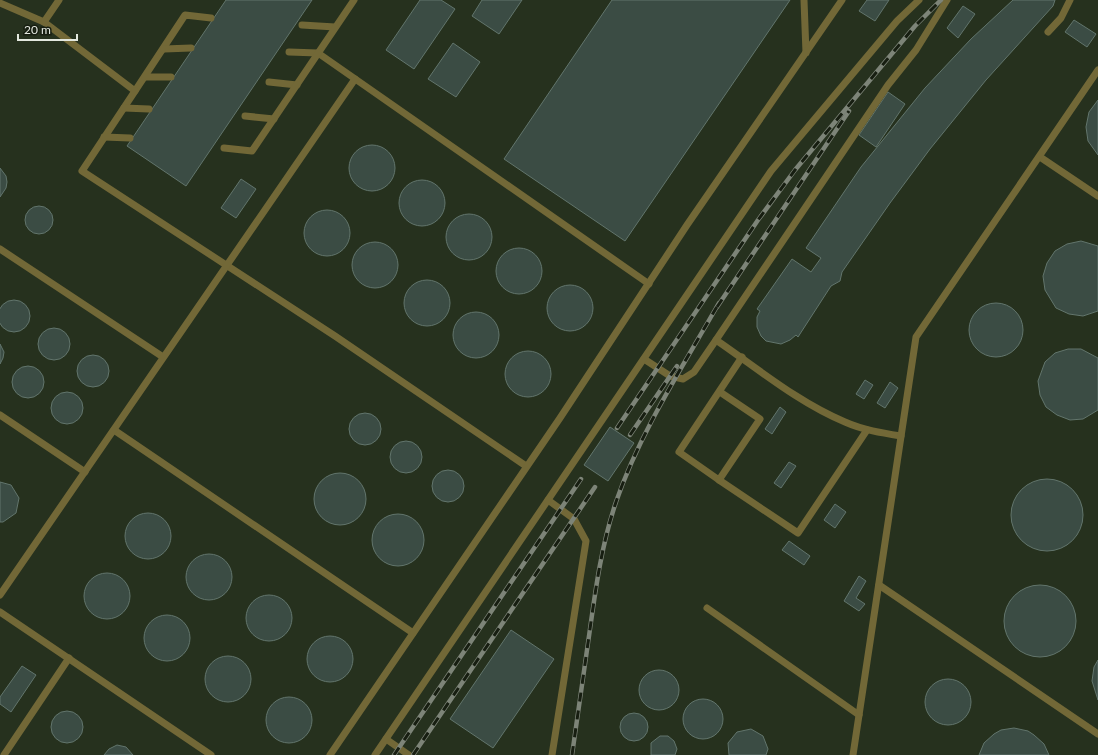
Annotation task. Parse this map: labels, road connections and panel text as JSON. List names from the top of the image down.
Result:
{
  "scale_bar": "20 m"
}
